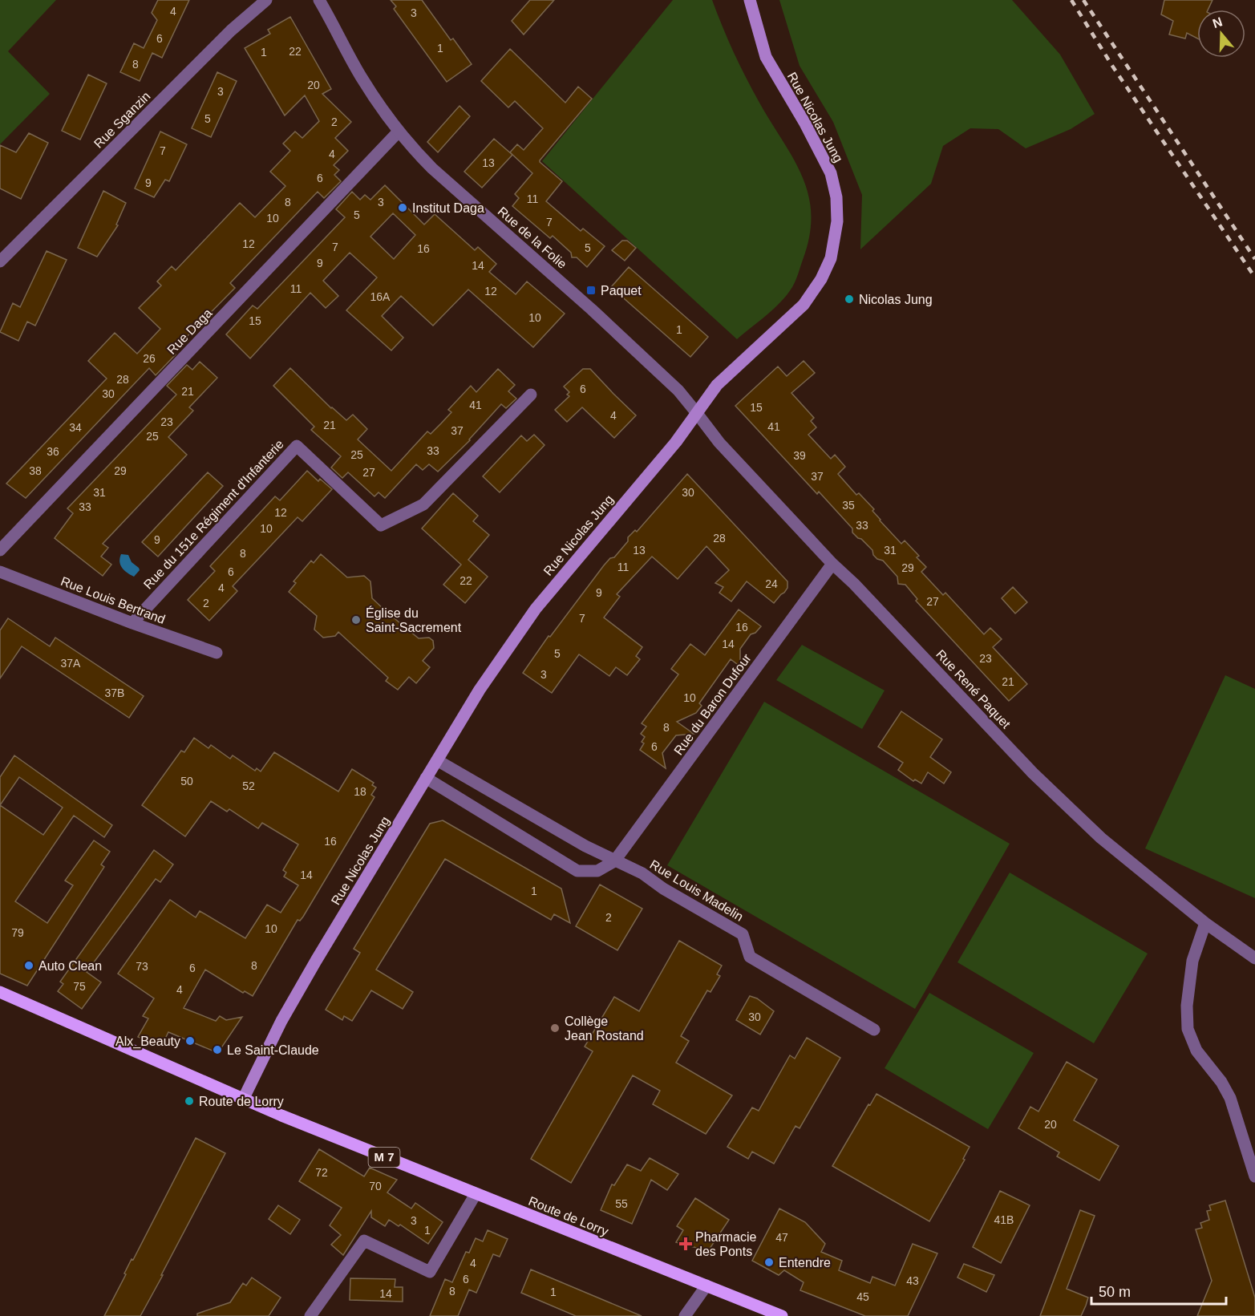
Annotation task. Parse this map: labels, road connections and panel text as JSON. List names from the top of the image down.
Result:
{
  "streets": {
    "main road": ["Rue Nicolas Jung", "M 7", "Route de Lorry"],
    "street": [
      "Rue Sganzin",
      "Rue de la Folie",
      "Rue Daga",
      "Rue du 151e Régiment d'Infanterie",
      "Rue Louis Bertrand",
      "Rue René Paquet",
      "Rue du Baron Dufour",
      "Rue Louis Madelin"
    ]
  },
  "crossings": [
    ["Rue Nicolas Jung", "Rue de la Folie"],
    ["Rue Nicolas Jung", "Rue René Paquet"],
    ["Rue Nicolas Jung", "Rue Louis Madelin"],
    ["Rue Nicolas Jung", "Route de Lorry"],
    ["Rue de la Folie", "Rue Daga"],
    ["Rue de la Folie", "Rue René Paquet"],
    ["Rue du 151e Régiment d'Infanterie", "Rue Louis Bertrand"],
    ["Rue René Paquet", "Rue du Baron Dufour"],
    ["Rue du Baron Dufour", "Rue Louis Madelin"]
  ],
  "places": {
    "other": [
      "Institut Daga",
      "Nicolas Jung",
      "Église du Saint-Sacrement",
      "Auto Clean",
      "Collège Jean Rostand",
      "Alx_Beauty",
      "Le Saint-Claude",
      "Route de Lorry",
      "Entendre"
    ],
    "transit": ["Paquet"],
    "health": ["Pharmacie des Ponts"]
  },
  "house_numbers": [
    "4",
    "3",
    "6",
    "1",
    "22",
    "1",
    "8",
    "20",
    "3",
    "5",
    "2",
    "7",
    "4",
    "13",
    "6",
    "9",
    "11",
    "8",
    "3",
    "5",
    "10",
    "7",
    "12",
    "7",
    "5",
    "16",
    "9",
    "14",
    "11",
    "12",
    "16A",
    "10",
    "15",
    "1",
    "26",
    "28",
    "6",
    "21",
    "30",
    "41",
    "15",
    "4",
    "23",
    "21",
    "41",
    "34",
    "37",
    "25",
    "33",
    "36",
    "25",
    "39",
    "38",
    "29",
    "27",
    "37",
    "31",
    "30",
    "35",
    "33",
    "12",
    "33",
    "10",
    "28",
    "9",
    "13",
    "31",
    "8",
    "11",
    "29",
    "6",
    "22",
    "24",
    "4",
    "9",
    "27",
    "2",
    "7",
    "16",
    "14",
    "5",
    "23",
    "37A",
    "3",
    "21",
    "37B",
    "10",
    "8",
    "6",
    "50",
    "52",
    "18",
    "16",
    "14",
    "1",
    "2",
    "10",
    "79",
    "8",
    "73",
    "6",
    "75",
    "4",
    "30",
    "20",
    "72",
    "70",
    "55",
    "41B",
    "3",
    "1",
    "47",
    "4",
    "6",
    "43",
    "8",
    "1",
    "14",
    "45"
  ],
  "scale_bar": "50 m",
  "north": "top"
}
